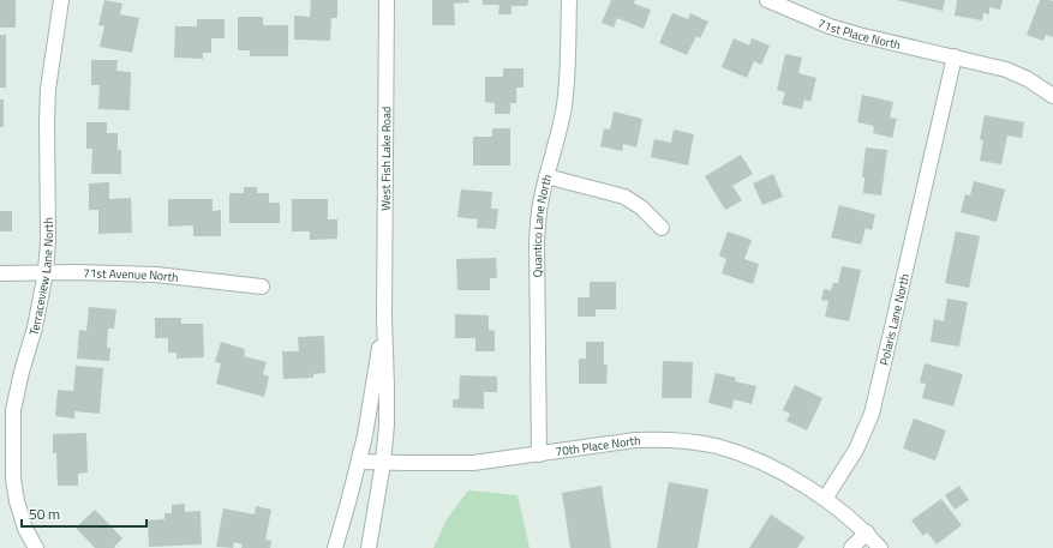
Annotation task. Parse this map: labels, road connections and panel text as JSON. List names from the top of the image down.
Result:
{
  "streets": {
    "street": [
      "71st Place North",
      "West Fish Lake Road",
      "Quantico Lane North",
      "71st Avenue North",
      "Terraceview Lane North",
      "Polaris Lane North",
      "70th Place North"
    ]
  },
  "crossings": [
    ["71st Place North", "Polaris Lane North"],
    ["West Fish Lake Road", "70th Place North"],
    ["Quantico Lane North", "70th Place North"],
    ["71st Avenue North", "Terraceview Lane North"],
    ["Polaris Lane North", "70th Place North"]
  ],
  "scale_bar": "50 m"
}
